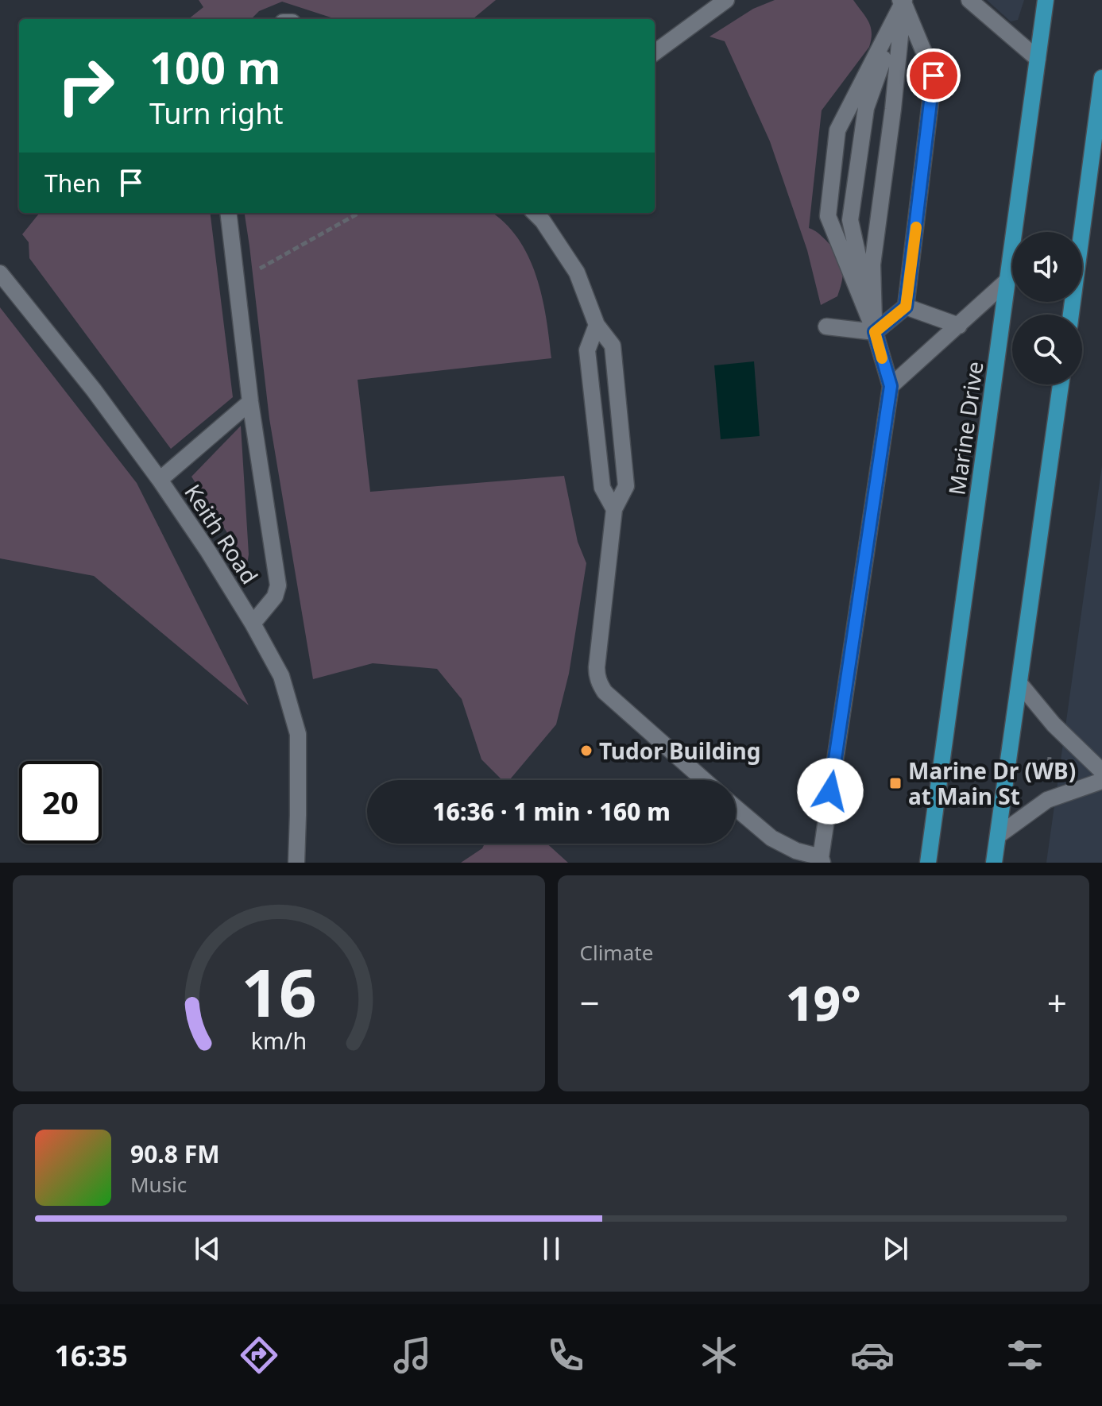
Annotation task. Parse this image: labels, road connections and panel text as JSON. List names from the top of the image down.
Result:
{
  "streets": {
    "main road": ["Marine Drive"],
    "street": ["Keith Road"]
  },
  "places": {
    "other": ["Tudor Building"],
    "transit": ["Marine Dr (WB) at Main St"]
  },
  "page": {
    "turn": ["100 m", "Turn right"],
    "then": "Then",
    "limit": "20",
    "trip": "16:36 · 1 min · 160 m",
    "tile": "Climate",
    "heat": ["−", "19°", "+"],
    "song": ["90.8 FM", "Music"],
    "tabs": "16:35",
    "gauge": ["16", "km/h"]
  }
}
